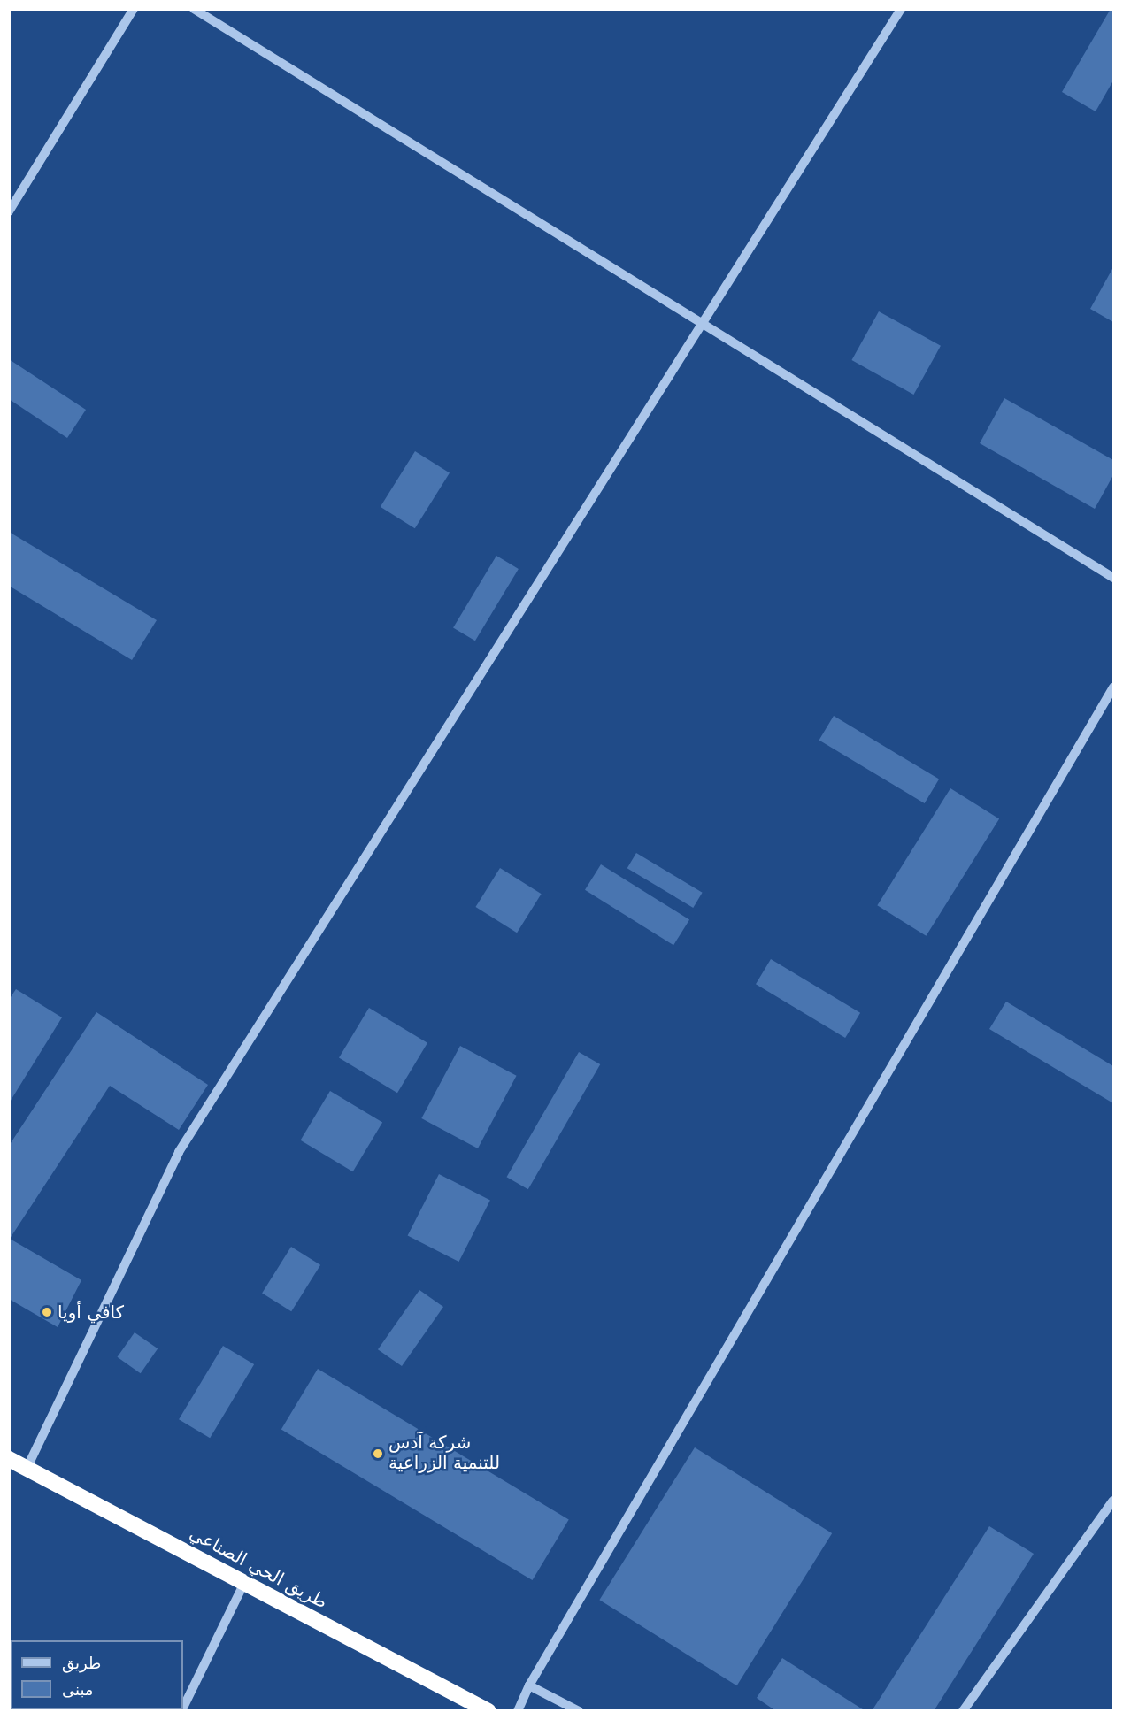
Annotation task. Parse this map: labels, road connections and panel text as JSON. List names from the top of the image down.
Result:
{
  "streets": {
    "highway": ["طريق الحي الصناعي"]
  },
  "places": ["كافي أويا", "شركة آدس للتنمية الزراعية"],
  "legend": ["طريق", "مبنى"]
}
